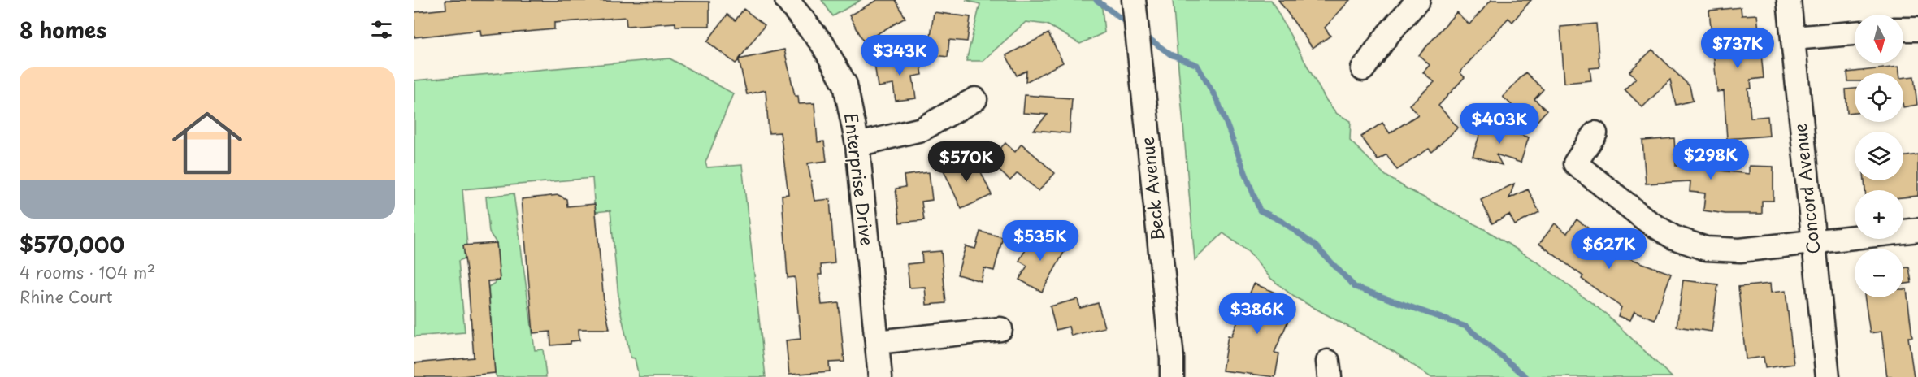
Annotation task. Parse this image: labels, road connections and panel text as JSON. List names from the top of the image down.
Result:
{
  "streets": {
    "street": ["Enterprise Drive", "Beck Avenue", "Concord Avenue"]
  },
  "north": "bottom",
  "page": {
    "heading": "8 homes",
    "map_buttons": ["+", "−"],
    "price": [
      "$737K",
      "$343K",
      "$403K",
      "$298K",
      "$570K",
      "$535K",
      "$627K",
      "$386K"
    ],
    "list": [
      {
        "name": "$570,000",
        "note": "4 rooms · 104 m² · Rhine Court"
      }
    ]
  }
}
